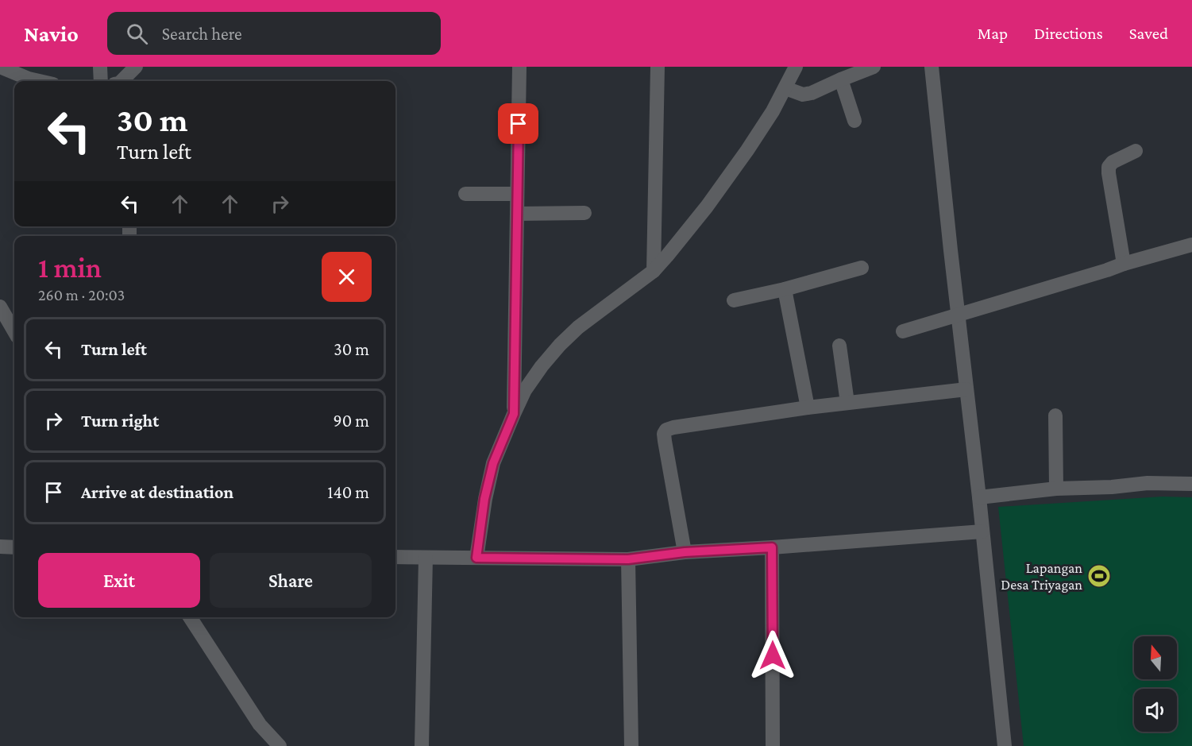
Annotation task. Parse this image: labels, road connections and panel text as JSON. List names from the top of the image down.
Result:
{
  "places": {
    "sports": ["Lapangan Desa Triyagan"]
  },
  "north": "top",
  "page": {
    "header": "Navio",
    "search": "Search here",
    "nav": ["Map", "Directions", "Saved"],
    "turn": ["30 m", "Turn left"],
    "heading": ["1 min", "260 m · 20:03"],
    "list": [
      {
        "name": "Turn left",
        "value": "30 m"
      },
      {
        "name": "Turn right",
        "value": "90 m"
      },
      {
        "name": "Arrive at destination",
        "value": "140 m"
      }
    ],
    "buttons": ["Exit", "Share"]
  }
}
